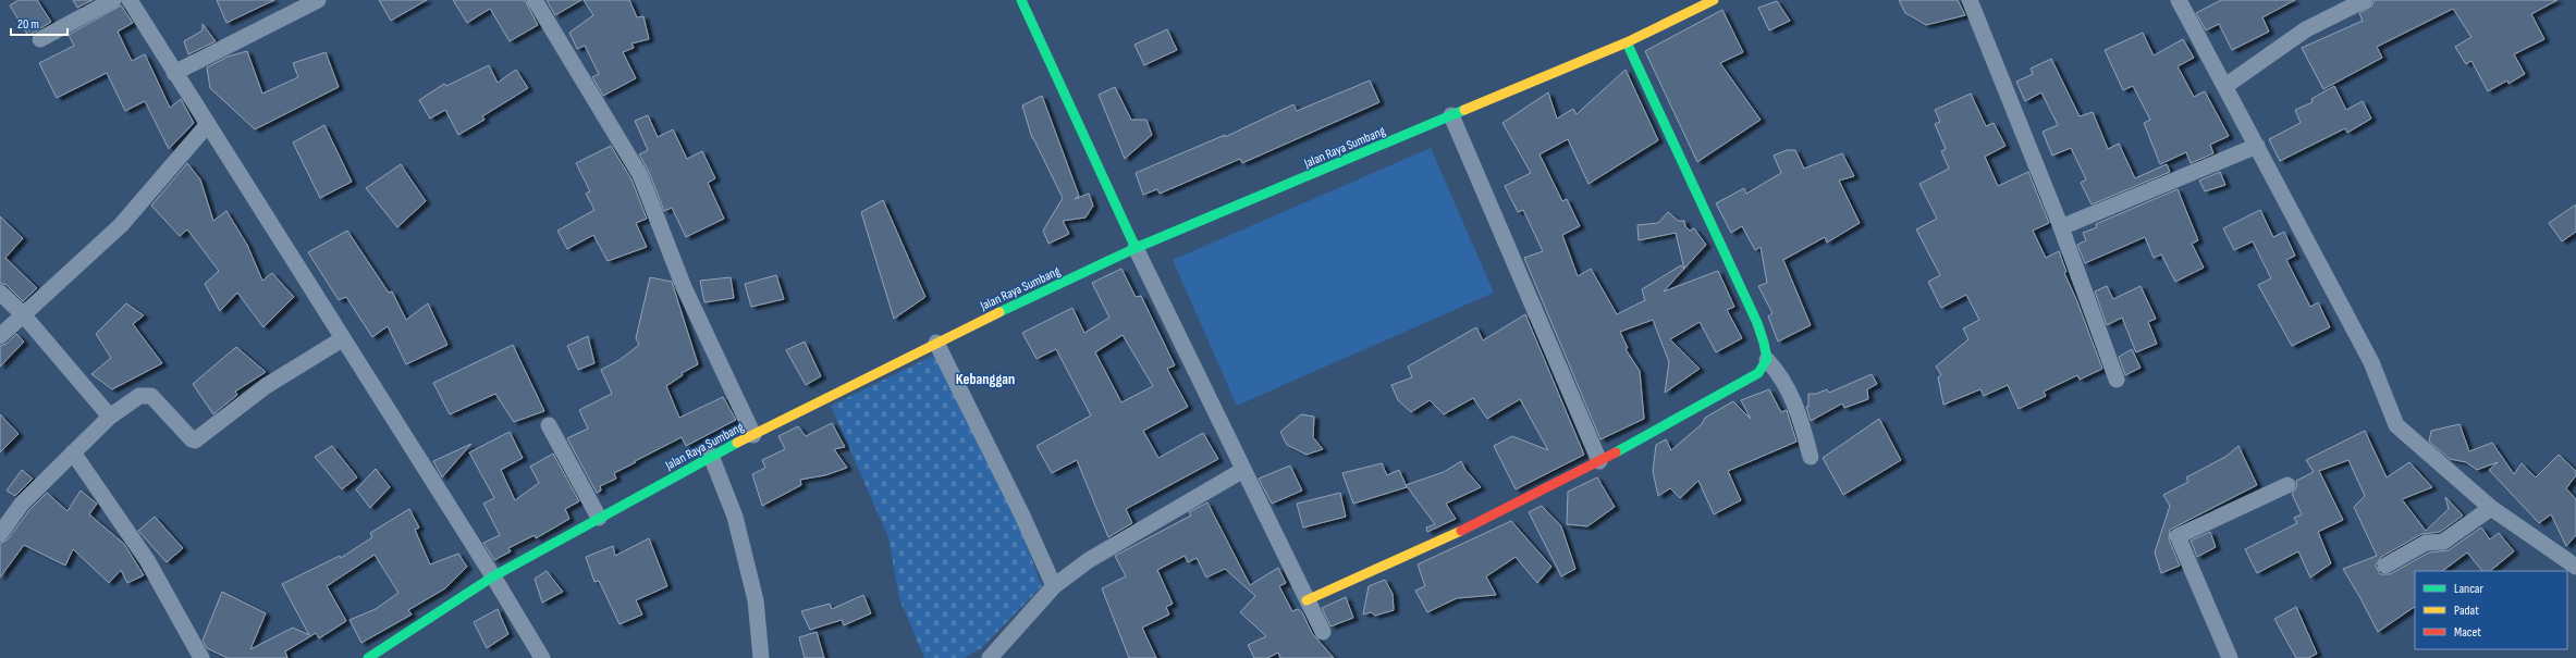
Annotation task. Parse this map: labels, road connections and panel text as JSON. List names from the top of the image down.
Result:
{
  "streets": {
    "street": ["Jalan Raya Sumbang"]
  },
  "districts": ["Kebanggan"],
  "legend": ["Lancar", "Padat", "Macet"],
  "scale_bar": "20 m"
}
